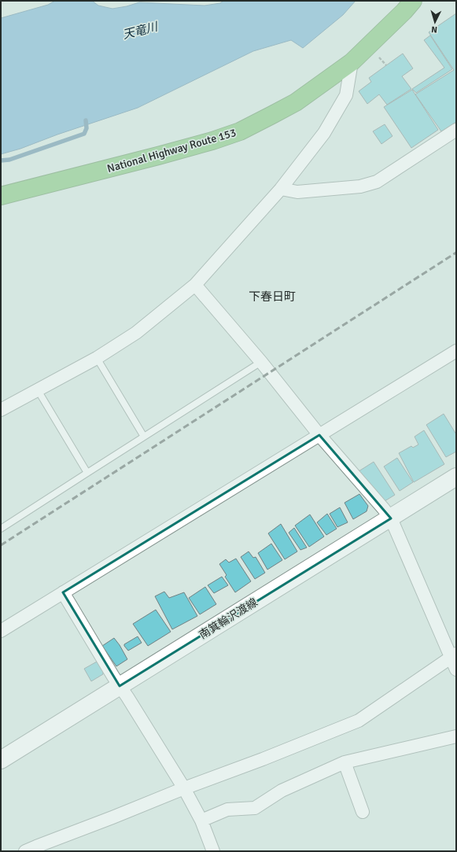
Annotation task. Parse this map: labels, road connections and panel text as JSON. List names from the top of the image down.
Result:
{
  "streets": {
    "highway": ["National Highway Route 153"],
    "main road": ["南箕輪沢渡線"]
  },
  "districts": ["下春日町"],
  "water": ["天竜川"],
  "north": "bottom"
}
